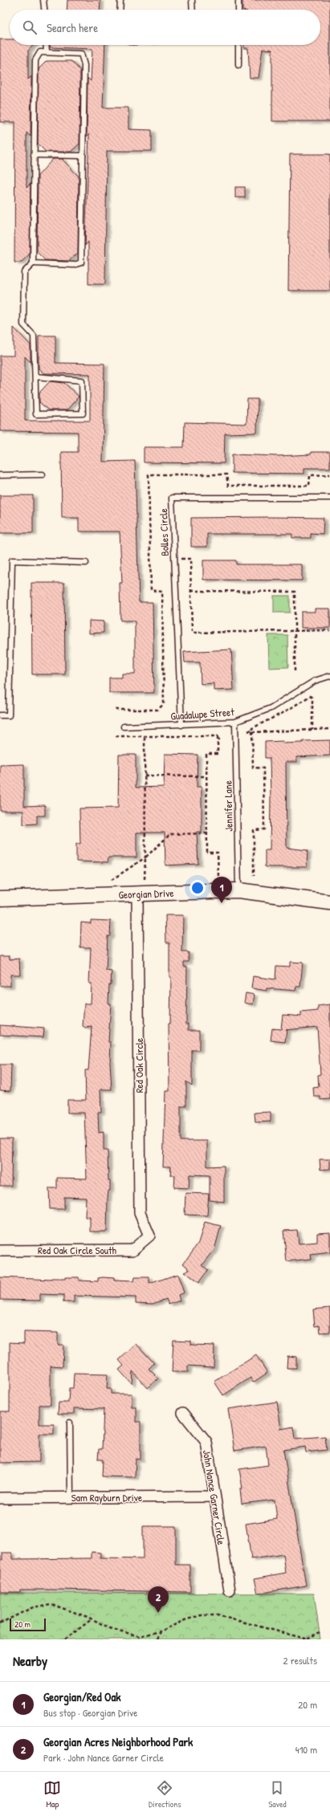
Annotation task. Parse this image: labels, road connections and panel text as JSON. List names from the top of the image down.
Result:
{
  "streets": {
    "street": [
      "Georgian Drive",
      "Red Oak Circle",
      "Red Oak Circle South",
      "Sam Rayburn Drive",
      "John Nance Garner Circle"
    ],
    "lane": ["Bolles Circle", "Guadalupe Street", "Jennifer Lane"]
  },
  "crossings": [
    ["Bolles Circle", "Guadalupe Street"],
    ["Guadalupe Street", "Jennifer Lane"],
    ["Jennifer Lane", "Georgian Drive"],
    ["Georgian Drive", "Red Oak Circle"],
    ["Red Oak Circle", "Red Oak Circle South"],
    ["Sam Rayburn Drive", "John Nance Garner Circle"]
  ],
  "scale_bar": "20 m",
  "page": {
    "search": "Search here",
    "pins": ["1", "2"],
    "scale": "20 m",
    "heading": ["Nearby", "2 results"],
    "list": [
      {
        "mark": "1",
        "name": "Georgian/Red Oak",
        "note": "Bus stop · Georgian Drive",
        "value": "20 m"
      },
      {
        "mark": "2",
        "name": "Georgian Acres Neighborhood Park",
        "note": "Park · John Nance Garner Circle",
        "value": "410 m"
      }
    ],
    "nav": ["Map", "Directions", "Saved"]
  }
}
